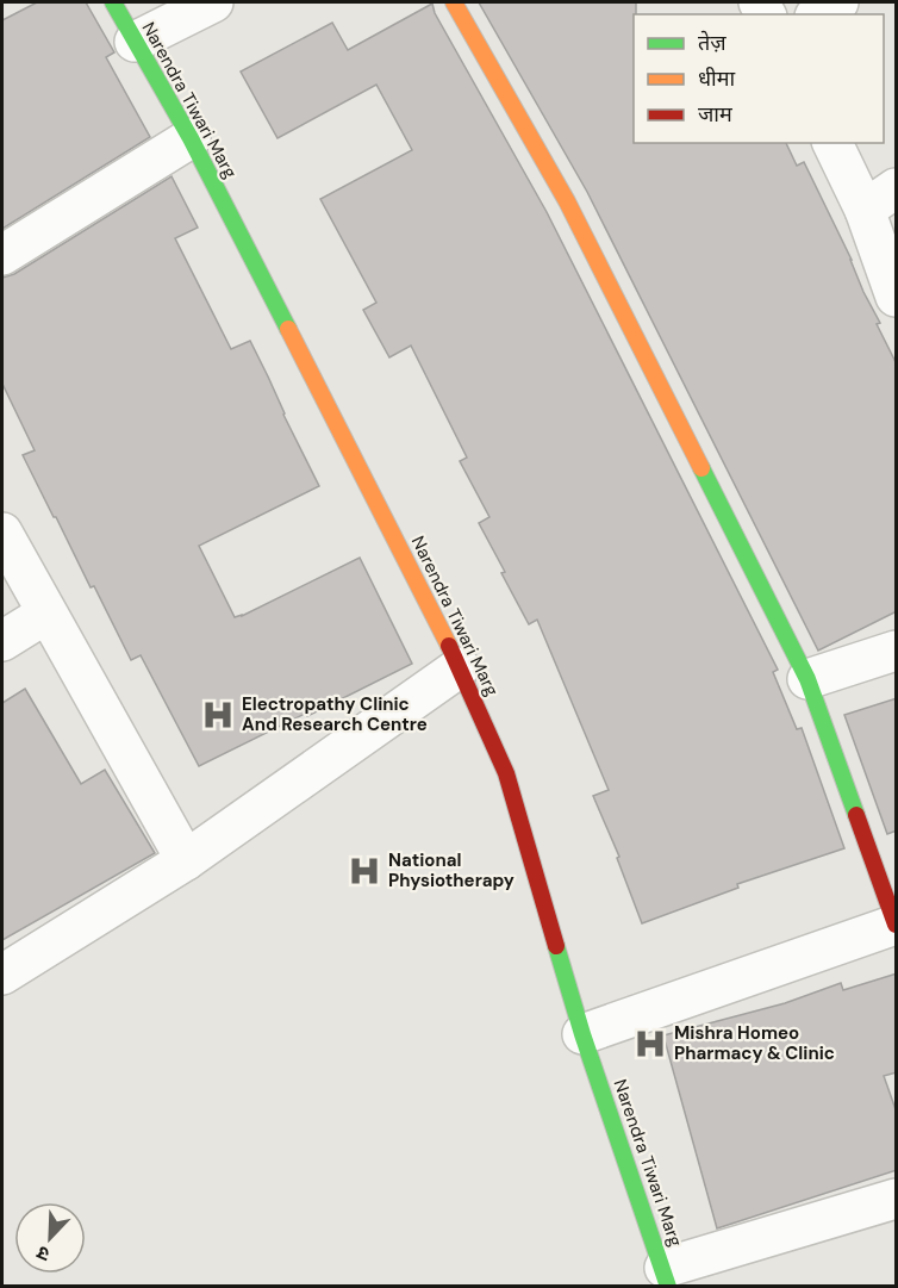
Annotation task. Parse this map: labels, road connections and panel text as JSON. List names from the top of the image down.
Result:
{
  "streets": {
    "street": ["Narendra Tiwari Marg"]
  },
  "places": {
    "hospital": ["Electropathy Clinic And Research Centre", "National Physiotherapy", "Mishra Homeo Pharmacy & Clinic"]
  },
  "legend": ["तेज़", "धीमा", "जाम"],
  "north": "bottom left"
}
